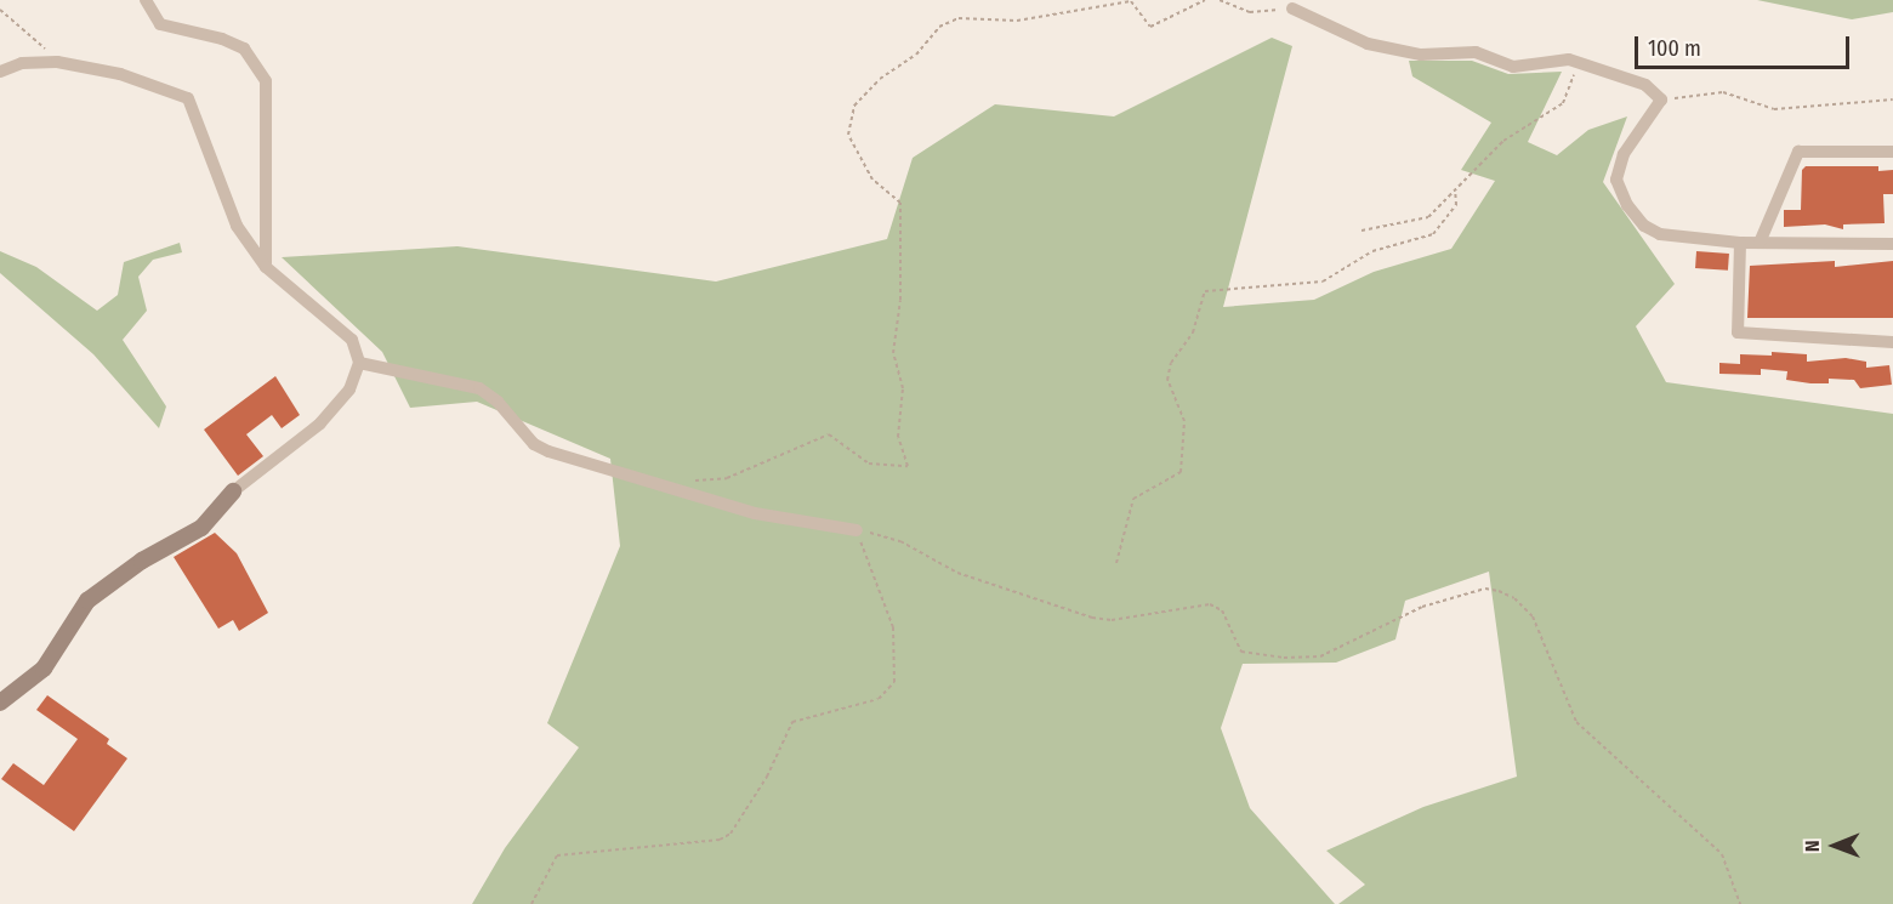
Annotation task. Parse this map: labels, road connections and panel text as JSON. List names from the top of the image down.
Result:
{
  "scale_bar": "100 m",
  "north": "left"
}
